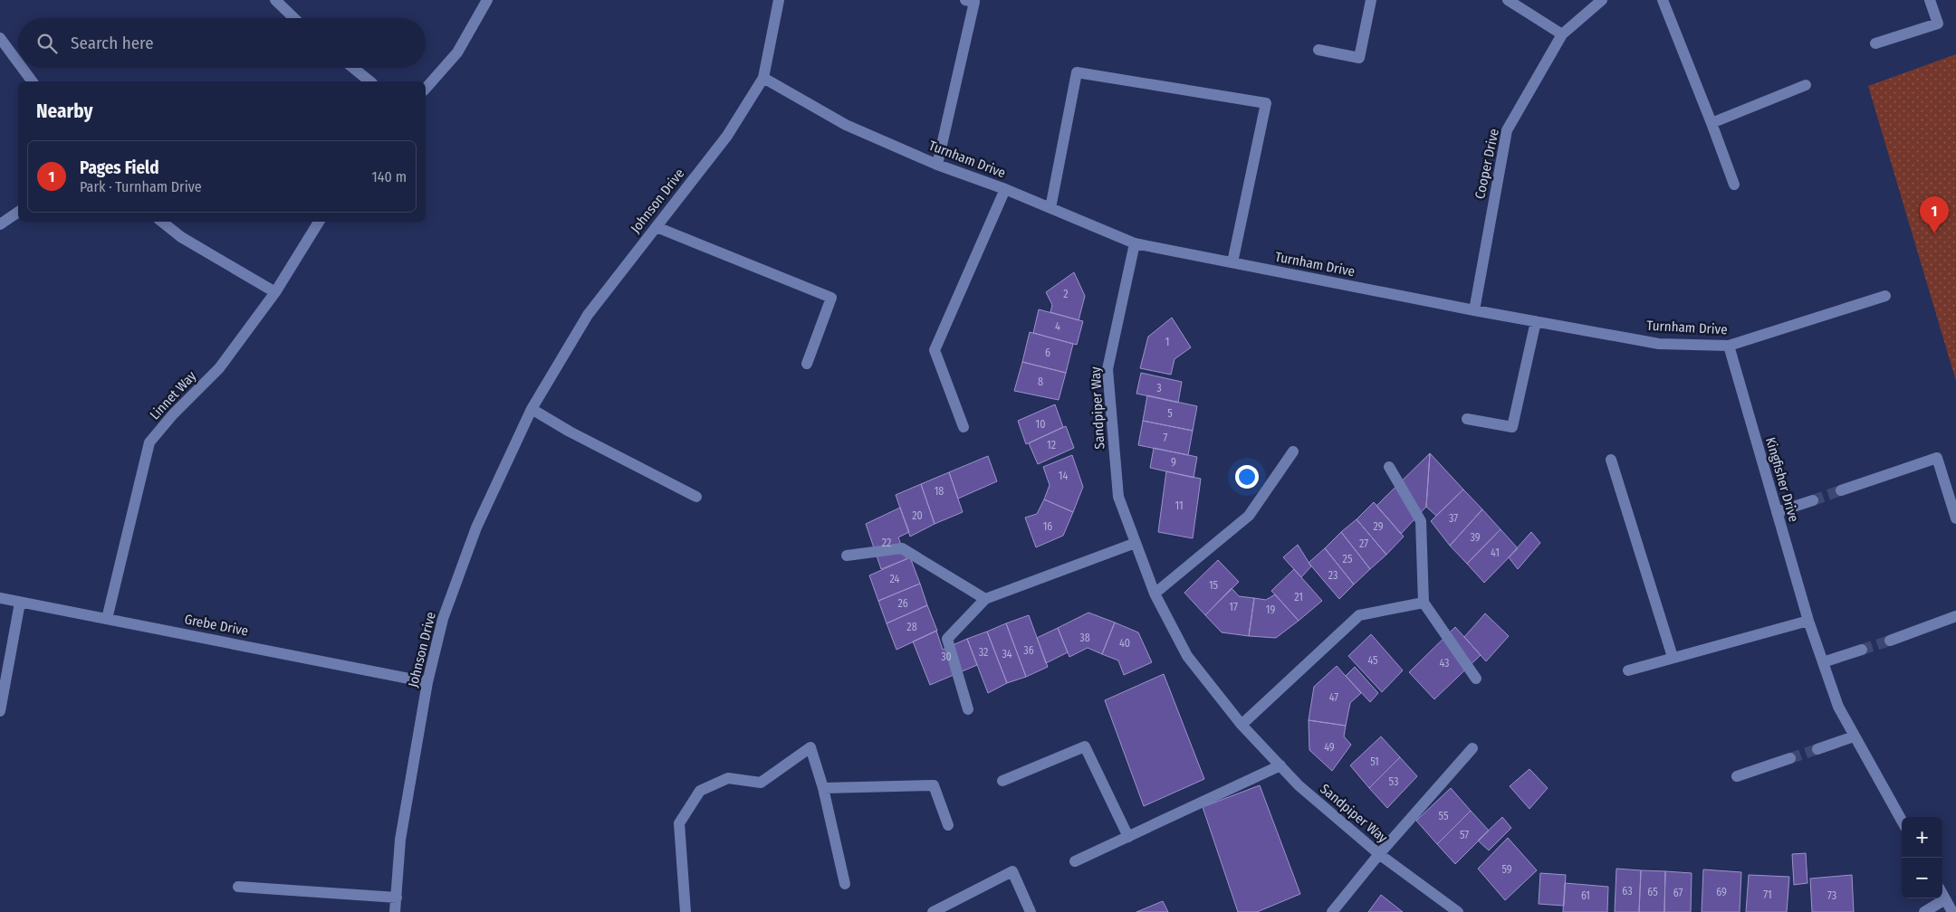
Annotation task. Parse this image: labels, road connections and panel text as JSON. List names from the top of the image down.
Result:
{
  "streets": {
    "street": [
      "Turnham Drive",
      "Cooper Drive",
      "Johnson Drive",
      "Linnet Way",
      "Sandpiper Way",
      "Kingfisher Drive",
      "Grebe Drive"
    ]
  },
  "crossings": [
    ["Turnham Drive", "Cooper Drive"],
    ["Turnham Drive", "Johnson Drive"],
    ["Turnham Drive", "Sandpiper Way"],
    ["Turnham Drive", "Kingfisher Drive"],
    ["Johnson Drive", "Grebe Drive"],
    ["Linnet Way", "Grebe Drive"]
  ],
  "house_numbers": [
    "2",
    "4",
    "1",
    "6",
    "8",
    "3",
    "5",
    "10",
    "7",
    "12",
    "9",
    "14",
    "18",
    "11",
    "20",
    "37",
    "16",
    "29",
    "39",
    "22",
    "27",
    "41",
    "25",
    "23",
    "24",
    "15",
    "21",
    "26",
    "17",
    "19",
    "28",
    "38",
    "40",
    "36",
    "32",
    "34",
    "30",
    "45",
    "43",
    "47",
    "49",
    "51",
    "53",
    "55",
    "57",
    "59",
    "63",
    "65",
    "69",
    "67",
    "71",
    "61",
    "73"
  ],
  "page": {
    "search": "Search here",
    "heading": "Nearby",
    "list": [
      {
        "mark": "1",
        "name": "Pages Field",
        "note": "Park · Turnham Drive",
        "value": "140 m"
      }
    ],
    "pins": "1",
    "map_buttons": ["+", "−"]
  }
}
